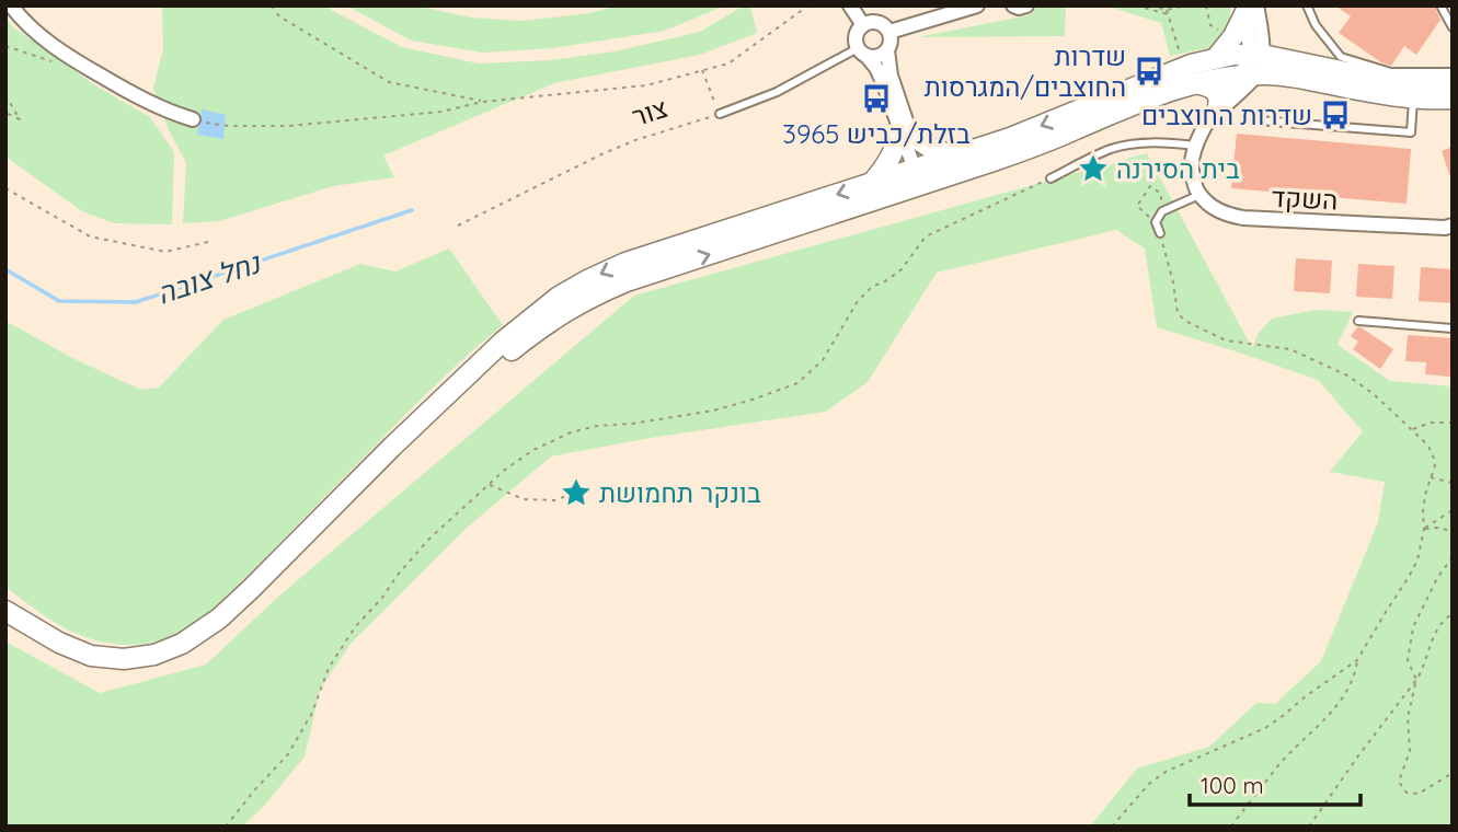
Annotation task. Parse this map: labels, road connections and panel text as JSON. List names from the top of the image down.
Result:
{
  "streets": {
    "street": ["השקד"],
    "path": ["צור"]
  },
  "water": ["נחל צובה"],
  "places": {
    "bus stop": ["שדרות החוצבים/המגרסות", "בזלת/כביש 3965", "שדרות החוצבים"],
    "place": ["בית הסירנה", "בונקר תחמושת"]
  },
  "scale_bar": "100 m"
}
